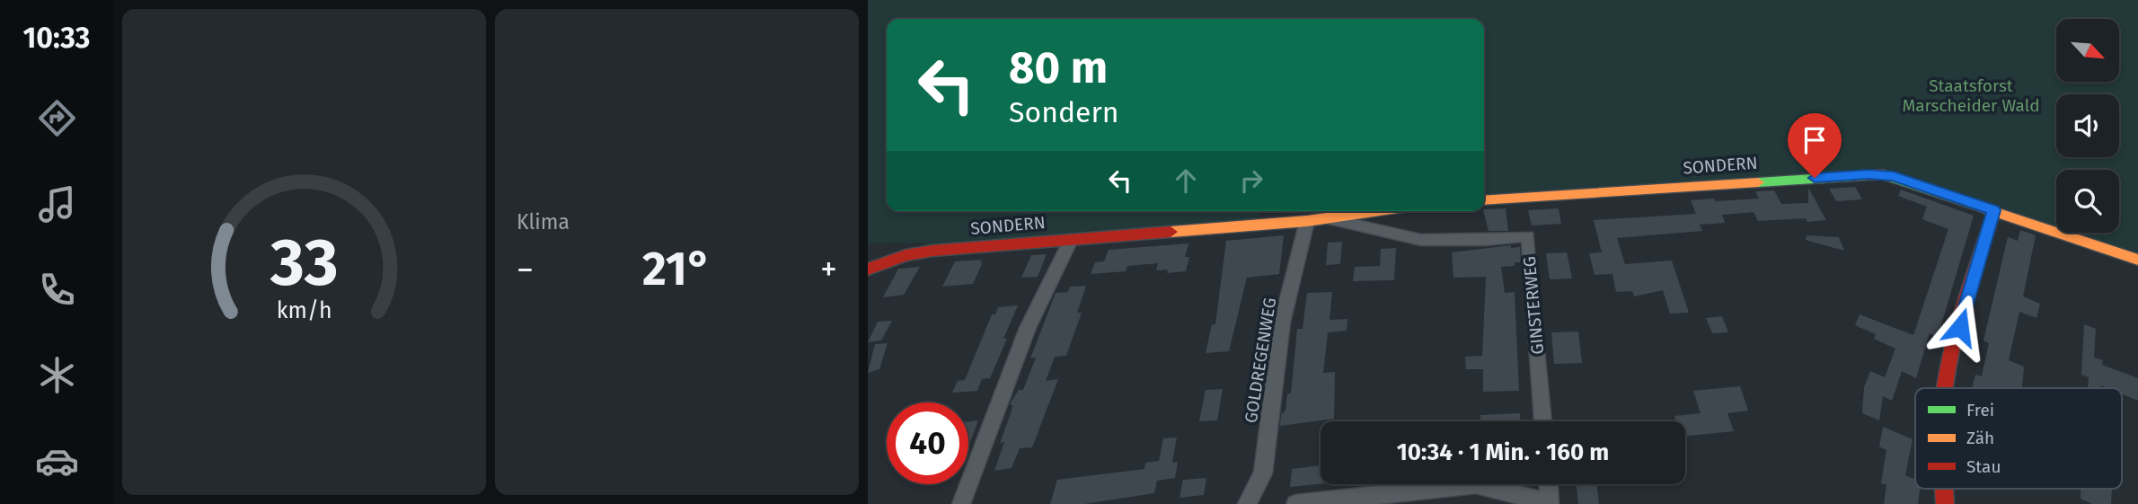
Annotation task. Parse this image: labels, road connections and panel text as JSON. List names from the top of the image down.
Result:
{
  "streets": {
    "street": ["SONDERN", "GINSTERWEG", "GOLDREGENWEG"]
  },
  "crossings": [
    ["SONDERN", "GINSTERWEG"],
    ["SONDERN", "GOLDREGENWEG"],
    ["GINSTERWEG", "GOLDREGENWEG"]
  ],
  "parks": ["Staatsforst Marscheider Wald"],
  "legend": ["Frei", "Zäh", "Stau"],
  "north": "bottom right",
  "page": {
    "tabs": "10:33",
    "tile": "Klima",
    "turn": ["80 m", "Sondern"],
    "heat": ["−", "21°", "+"],
    "limit": "40",
    "trip": "10:34 · 1 Min. · 160 m",
    "gauge": ["33", "km/h"]
  }
}
